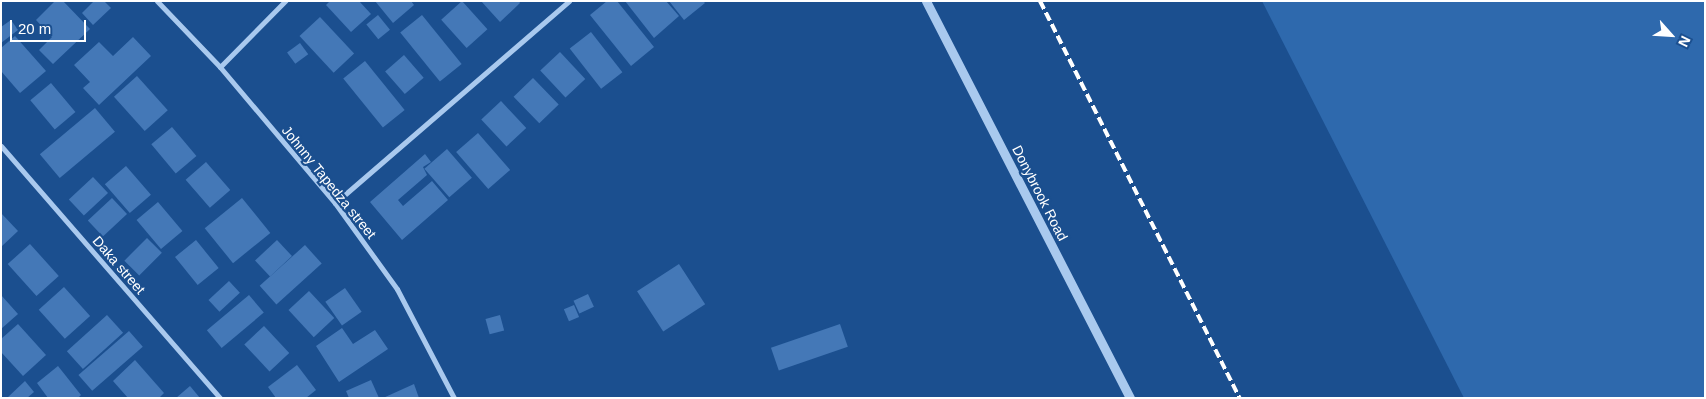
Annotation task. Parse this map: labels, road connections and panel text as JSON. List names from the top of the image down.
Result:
{
  "streets": {
    "street": ["Johnny Tapedza street", "Donybrook Road", "Daka street"]
  },
  "scale_bar": "20 m",
  "north": "bottom right"
}
